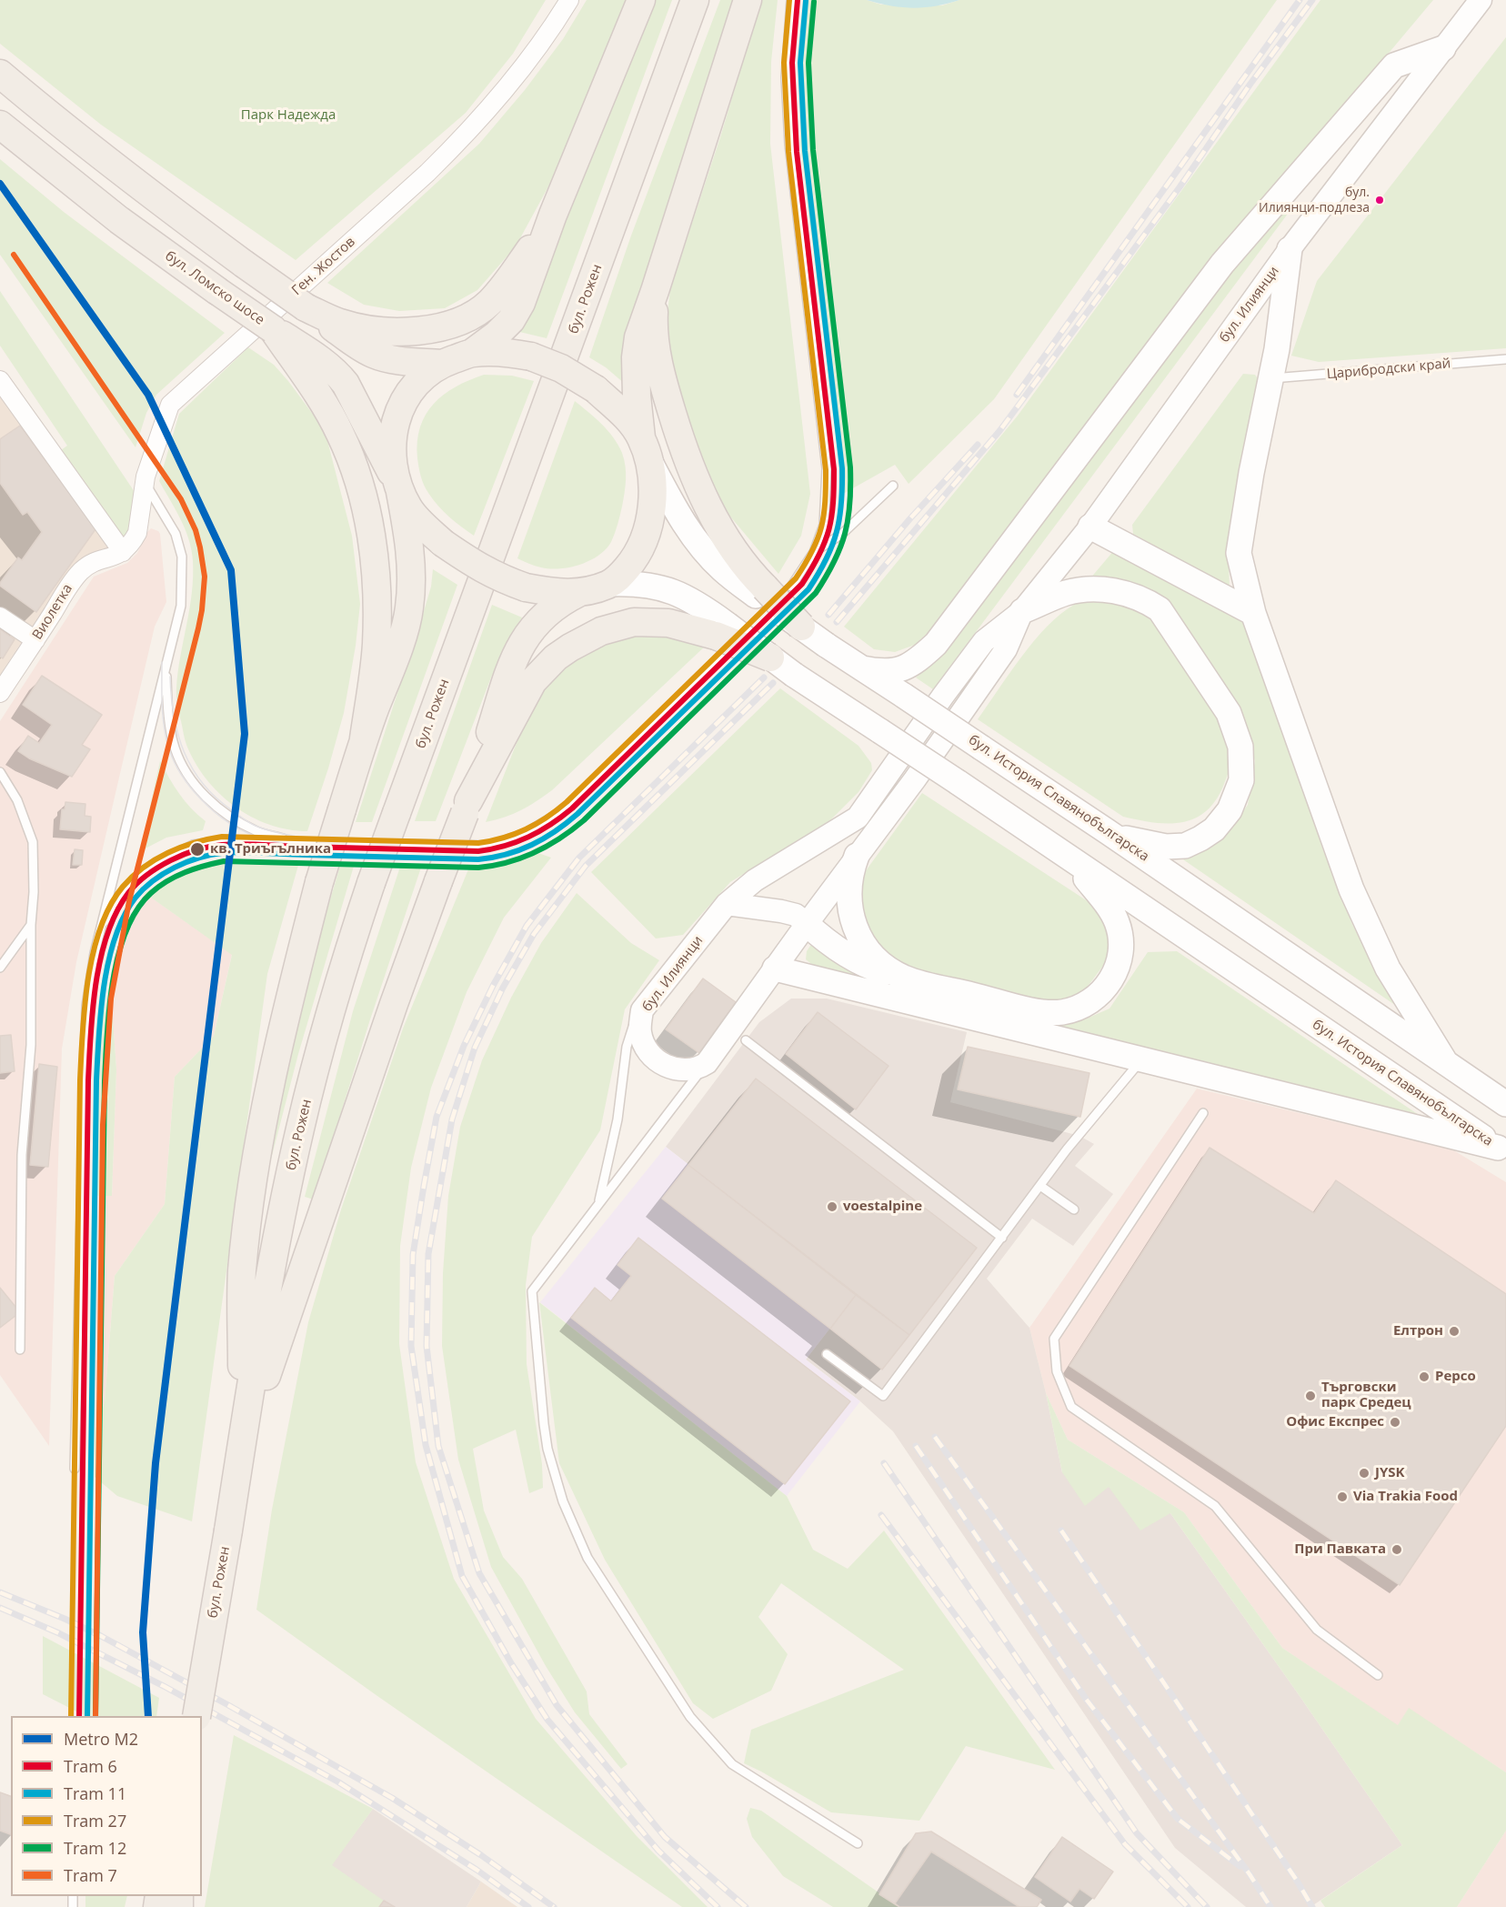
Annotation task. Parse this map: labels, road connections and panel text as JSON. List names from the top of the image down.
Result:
{
  "streets": {
    "main road": ["бул. Ломско шосе", "бул. Рожен", "бул. История Славянобългарска"],
    "street": ["Ген. Жостов", "бул. Илиянци", "Виолетка"],
    "lane": ["Царибродски край"]
  },
  "crossings": [
    ["Ген. Жостов", "Виолетка"],
    ["бул. Ломско шосе", "бул. Рожен"]
  ],
  "parks": ["Парк Надежда"],
  "places": [
    "бул. Илиянци-подлеза",
    "кв. Триъгълника",
    "voestalpine",
    "Елтрон",
    "Pepco",
    "Търговски парк Средец",
    "Офис Експрес",
    "JYSK",
    "Via Trakia Food",
    "При Павката"
  ],
  "lines": [
    "tram line 6",
    "tram line 27",
    "tram line 11",
    "tram line 12",
    "metro line M2",
    "tram line 7"
  ],
  "legend": [
    "Metro M2",
    "Tram 6",
    "Tram 11",
    "Tram 27",
    "Tram 12",
    "Tram 7"
  ]
}
